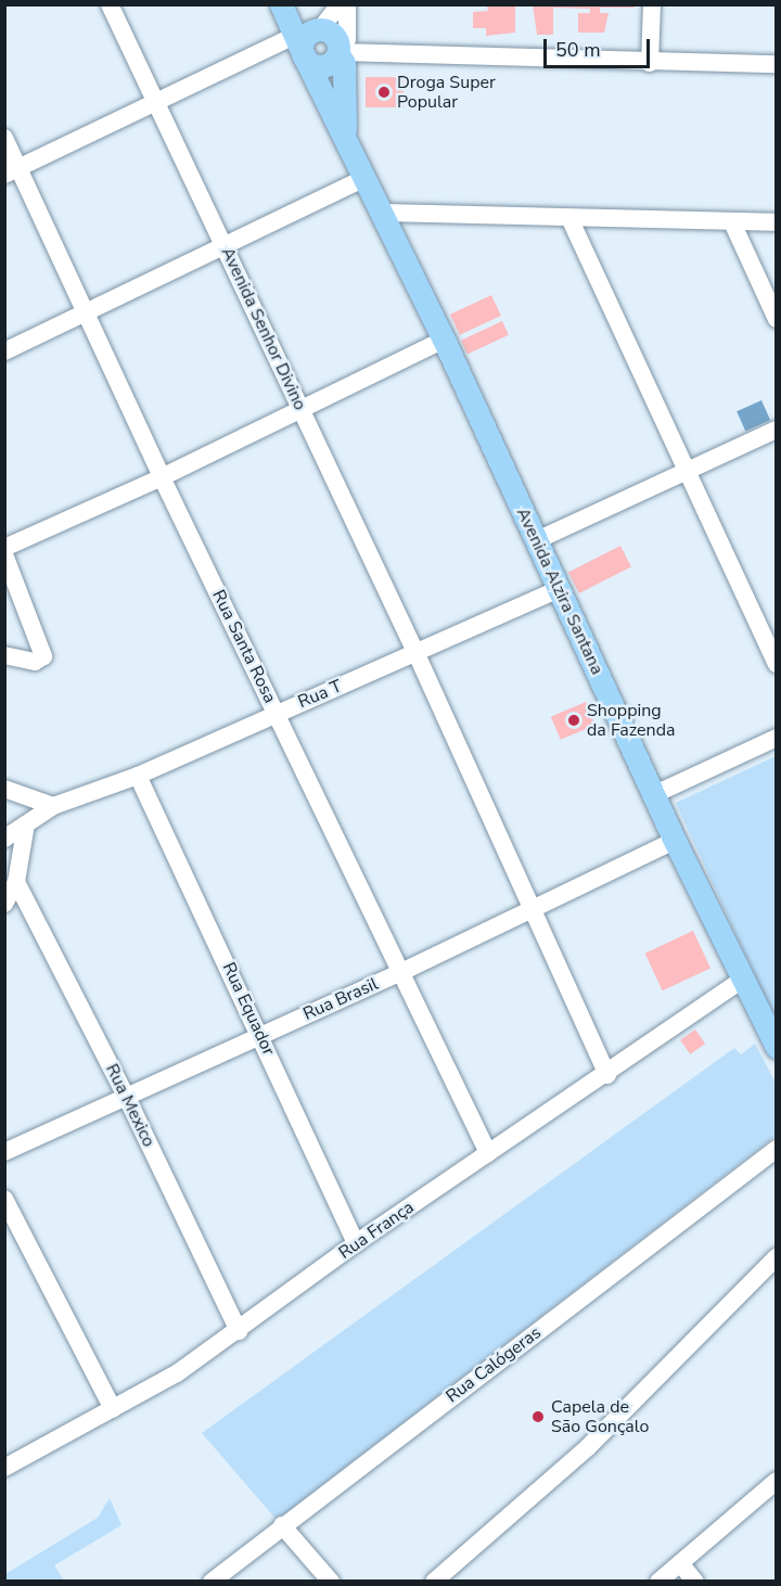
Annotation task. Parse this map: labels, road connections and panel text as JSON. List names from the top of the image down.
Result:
{
  "streets": {
    "main road": ["Avenida Alzira Santana"],
    "street": [
      "Avenida Senhor Divino",
      "Rua Santa Rosa",
      "Rua T",
      "Rua Brasil",
      "Rua Equador",
      "Rua Mexico",
      "Rua França",
      "Rua Calógeras"
    ]
  },
  "crossings": [
    ["Avenida Senhor Divino", "Rua T"],
    ["Avenida Senhor Divino", "Rua Brasil"],
    ["Avenida Senhor Divino", "Rua França"],
    ["Avenida Alzira Santana", "Rua T"],
    ["Avenida Alzira Santana", "Rua Brasil"],
    ["Avenida Alzira Santana", "Rua França"],
    ["Rua Santa Rosa", "Rua T"],
    ["Rua Santa Rosa", "Rua Brasil"],
    ["Rua Santa Rosa", "Rua França"],
    ["Rua T", "Rua Equador"],
    ["Rua Brasil", "Rua Equador"],
    ["Rua Brasil", "Rua Mexico"],
    ["Rua Equador", "Rua França"],
    ["Rua Mexico", "Rua França"]
  ],
  "places": ["Droga Super Popular", "Shopping da Fazenda", "Capela de São Gonçalo"],
  "scale_bar": "50 m"
}
